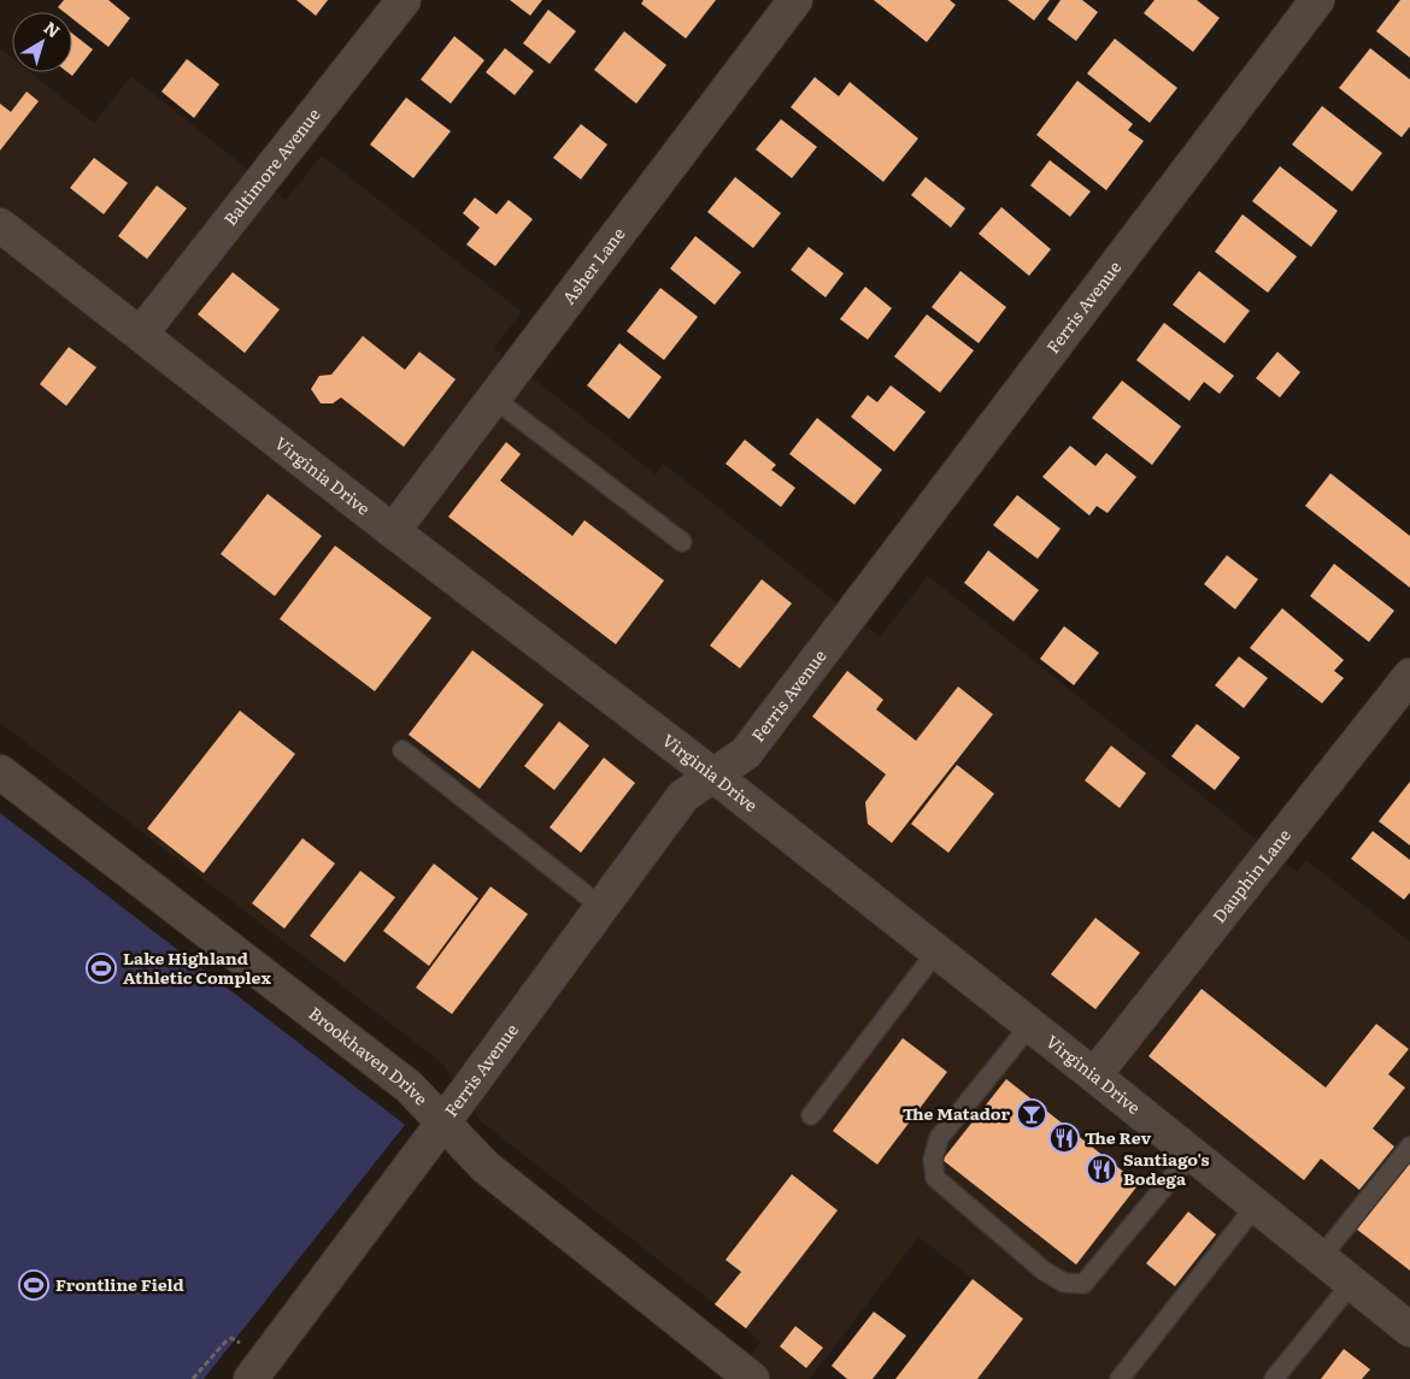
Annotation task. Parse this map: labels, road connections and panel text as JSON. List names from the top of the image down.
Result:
{
  "streets": {
    "street": [
      "Baltimore Avenue",
      "Asher Lane",
      "Ferris Avenue",
      "Virginia Drive",
      "Dauphin Lane",
      "Brookhaven Drive"
    ]
  },
  "crossings": [
    ["Baltimore Avenue", "Virginia Drive"],
    ["Asher Lane", "Virginia Drive"],
    ["Ferris Avenue", "Virginia Drive"],
    ["Ferris Avenue", "Brookhaven Drive"],
    ["Virginia Drive", "Dauphin Lane"]
  ],
  "places": {
    "sports": ["Lake Highland Athletic Complex", "Frontline Field"],
    "bar": ["The Matador"],
    "restaurant": ["The Rev", "Santiago's Bodega"]
  },
  "north": "top right"
}
